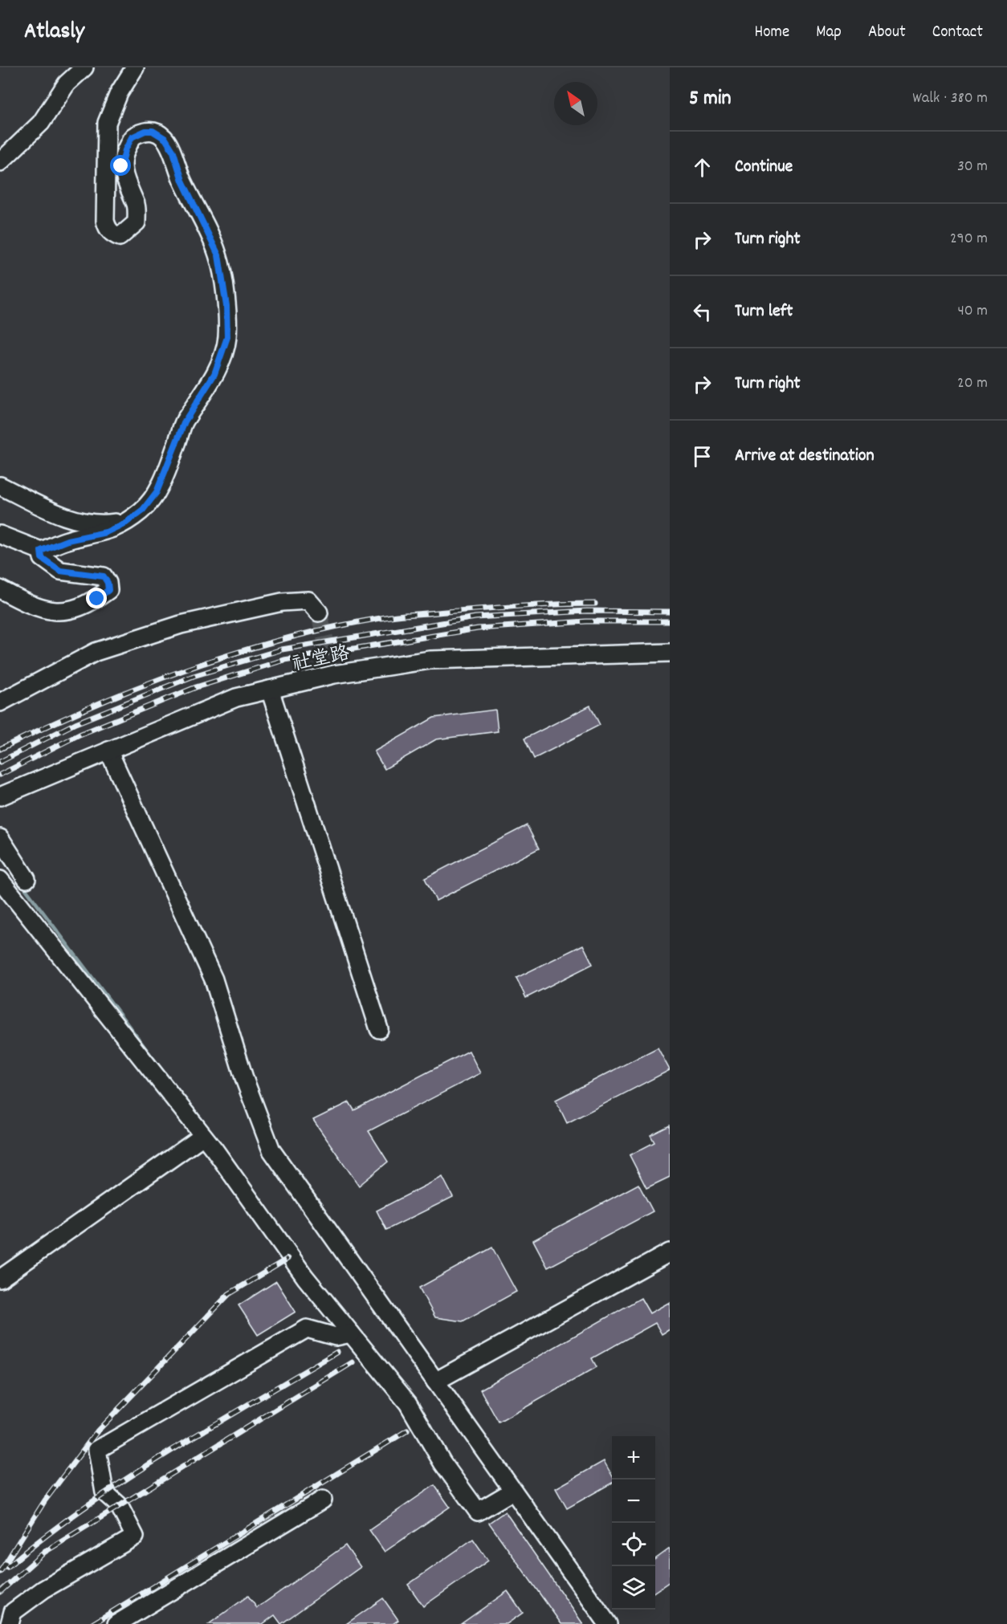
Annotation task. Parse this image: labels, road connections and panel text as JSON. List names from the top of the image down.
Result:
{
  "streets": {
    "street": ["社堂路"]
  },
  "north": "top left",
  "page": {
    "header": "Atlasly",
    "nav": [
      "Home",
      "Map",
      "About",
      "Contact"
    ],
    "heading": ["5 min", "Walk · 380 m"],
    "list": [
      ["Continue", "30 m"],
      ["Turn right", "290 m"],
      ["Turn left", "40 m"],
      ["Turn right", "20 m"],
      "Arrive at destination"
    ],
    "map_buttons": ["+", "−"]
  }
}
